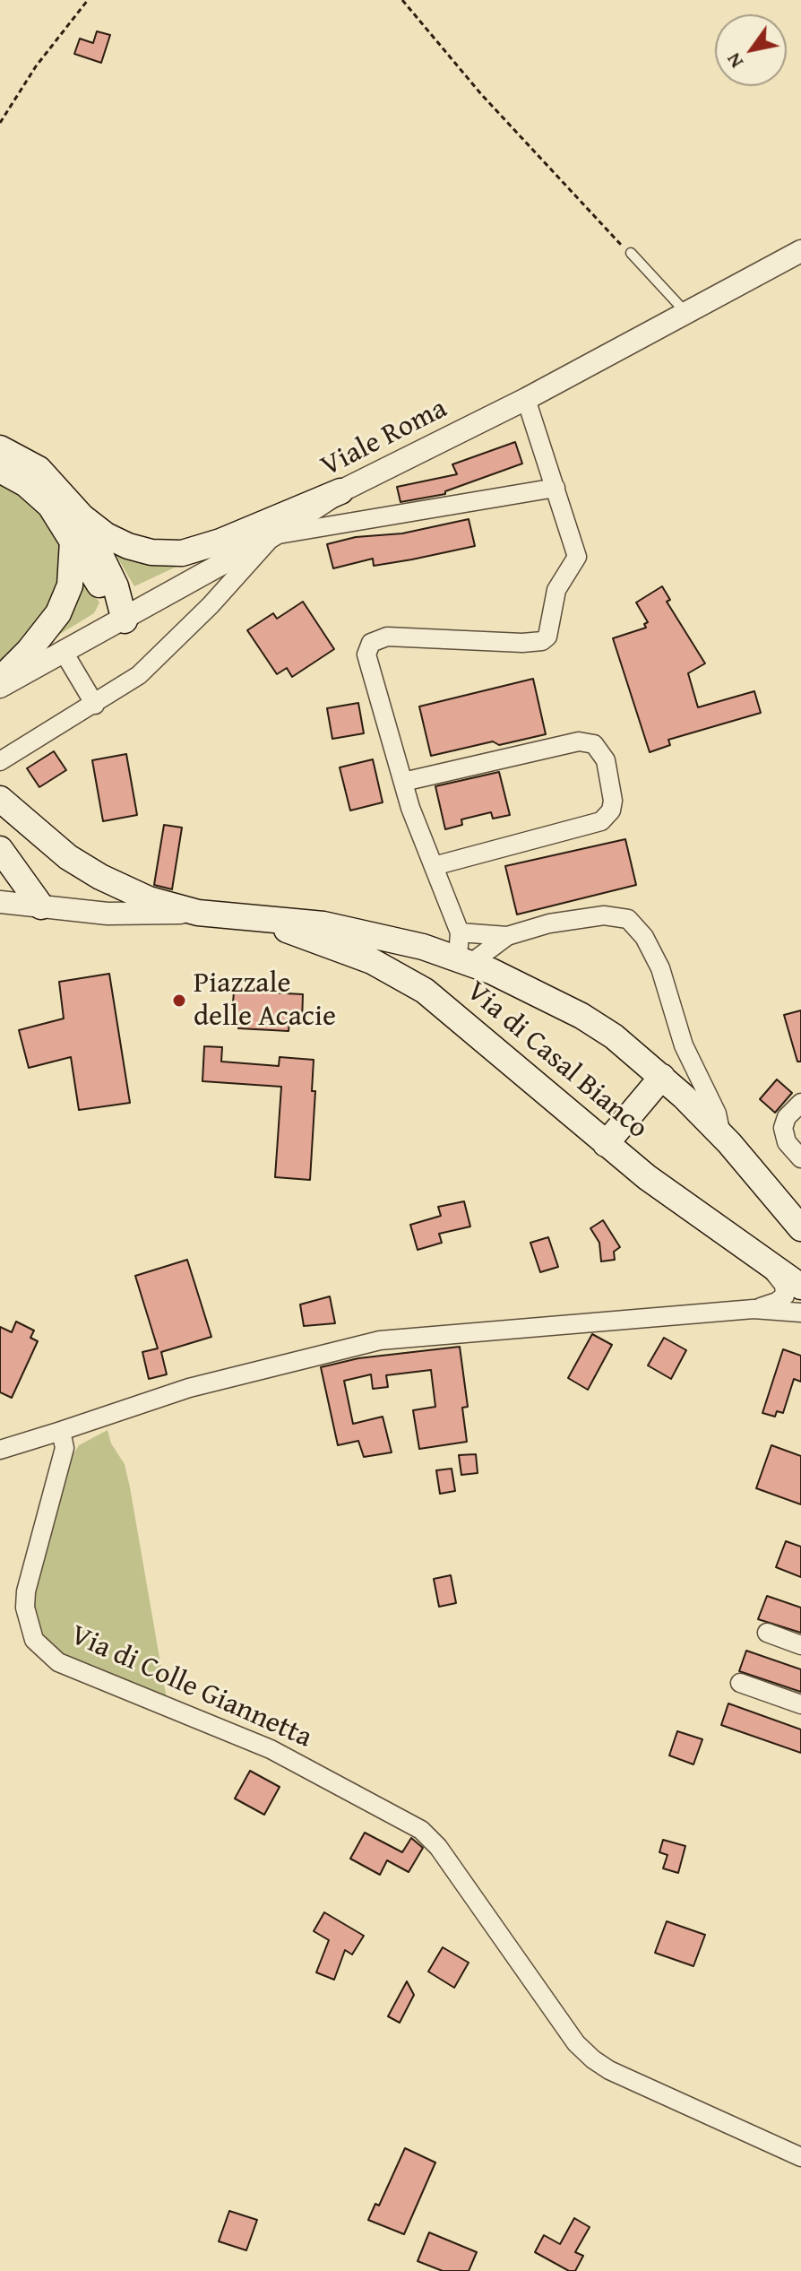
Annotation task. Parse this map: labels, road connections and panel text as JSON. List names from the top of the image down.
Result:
{
  "streets": {
    "main road": ["Via di Casal Bianco"],
    "street": ["Viale Roma", "Via di Colle Giannetta"]
  },
  "places": ["Piazzale delle Acacie"],
  "north": "bottom left"
}
